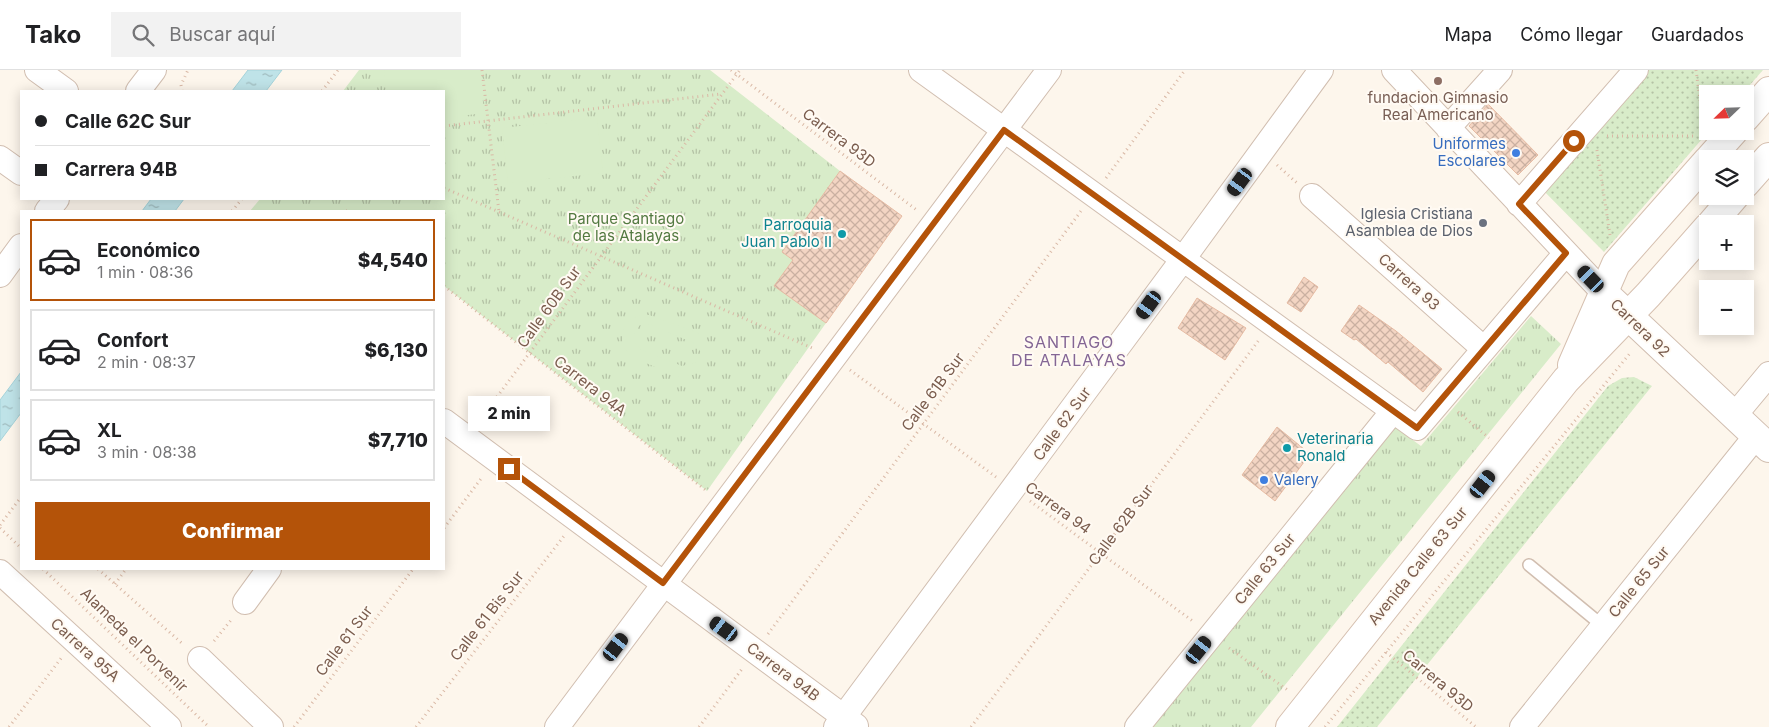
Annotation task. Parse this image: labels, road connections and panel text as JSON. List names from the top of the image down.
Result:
{
  "streets": {
    "main road": ["Carrera 92", "Avenida Calle 63 Sur"],
    "street": [
      "Carrera 93",
      "Calle 62 Sur",
      "Calle 63 Sur",
      "Calle 65 Sur",
      "Carrera 95A",
      "Carrera 94B"
    ],
    "path": [
      "Carrera 93D",
      "Calle 60B Sur",
      "Carrera 94A",
      "Calle 61B Sur",
      "Carrera 94",
      "Calle 62B Sur",
      "Calle 61 Bis Sur",
      "Alameda el Porvenir",
      "Calle 61 Sur"
    ]
  },
  "crossings": [
    ["Carrera 93D", "Calle 60B Sur"],
    ["Calle 60B Sur", "Carrera 94A"],
    ["Calle 60B Sur", "Carrera 94"],
    ["Calle 60B Sur", "Carrera 94B"],
    ["Carrera 92", "Avenida Calle 63 Sur"],
    ["Carrera 92", "Calle 65 Sur"],
    ["Calle 61B Sur", "Carrera 94"],
    ["Calle 61B Sur", "Carrera 94B"],
    ["Calle 62 Sur", "Carrera 94"],
    ["Calle 62 Sur", "Carrera 94B"],
    ["Carrera 94", "Calle 62B Sur"],
    ["Carrera 94", "Calle 63 Sur"],
    ["Calle 61 Bis Sur", "Carrera 94B"]
  ],
  "districts": ["SANTIAGO DE ATALAYAS"],
  "parks": ["Parque Santiago de las Atalayas"],
  "places": [
    "fundacion Gimnasio Real Americano",
    "Uniformes Escolares",
    "Iglesia Cristiana Asamblea de Dios",
    "Parroquia Juan Pablo II",
    "Veterinaria Ronald",
    "Valery"
  ],
  "north": "bottom left",
  "page": {
    "header": "Tako",
    "search": "Buscar aquí",
    "nav": ["Mapa", "Cómo llegar", "Guardados"],
    "map_buttons": ["+", "−"],
    "banner": ["Calle 62C Sur", "Carrera 94B"],
    "list": [
      {
        "name": "Económico",
        "note": "1 min · 08:36",
        "value": "$4,540"
      },
      {
        "name": "Confort",
        "note": "2 min · 08:37",
        "value": "$6,130"
      },
      {
        "name": "XL",
        "note": "3 min · 08:38",
        "value": "$7,710"
      }
    ],
    "bubble": "2 min",
    "buttons": "Confirmar"
  }
}
